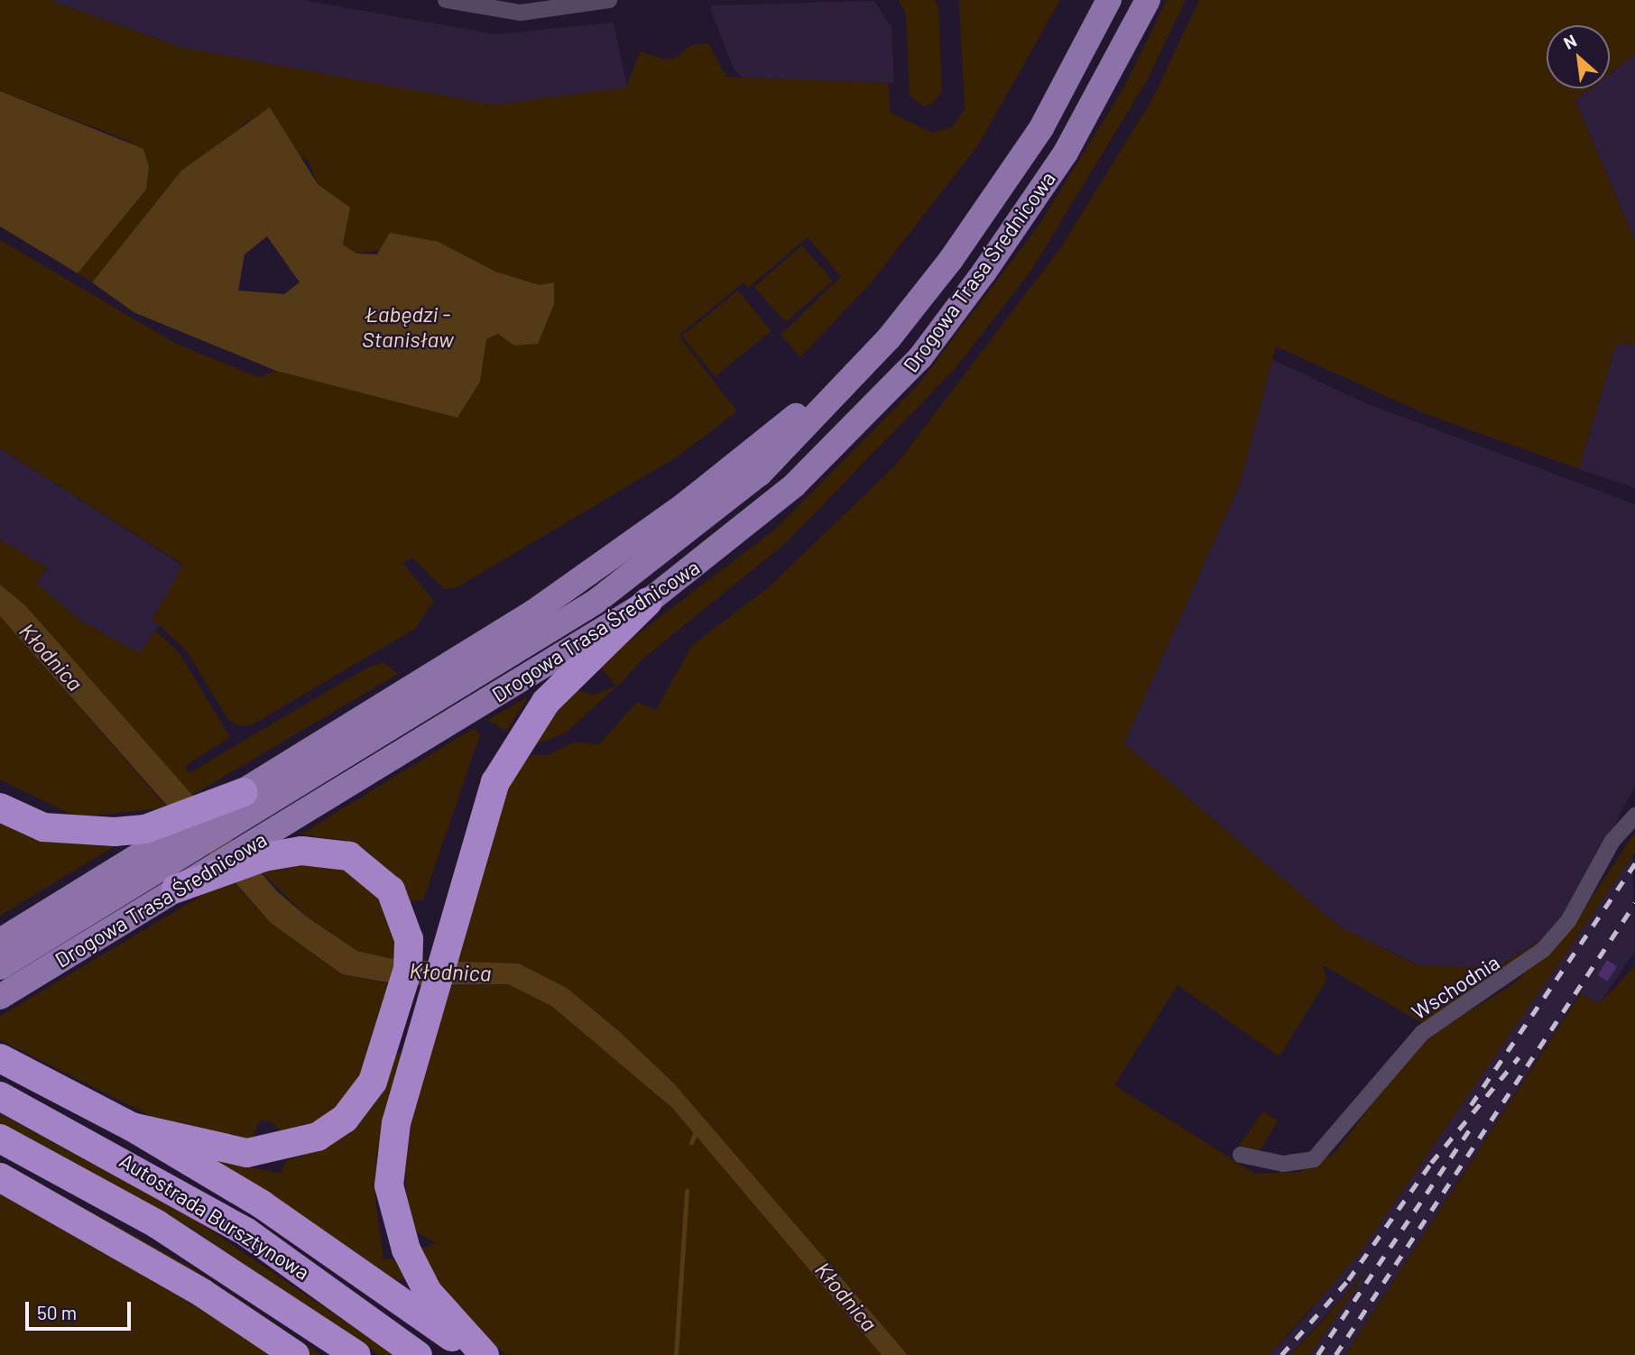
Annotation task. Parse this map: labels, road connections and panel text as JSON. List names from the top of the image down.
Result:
{
  "streets": {
    "highway": ["Autostrada Bursztynowa"],
    "main road": ["Drogowa Trasa Średnicowa"],
    "street": ["Wschodnia"]
  },
  "water": ["Łabędzi - Stanisław", "Kłodnica"],
  "scale_bar": "50 m",
  "north": "top left"
}
